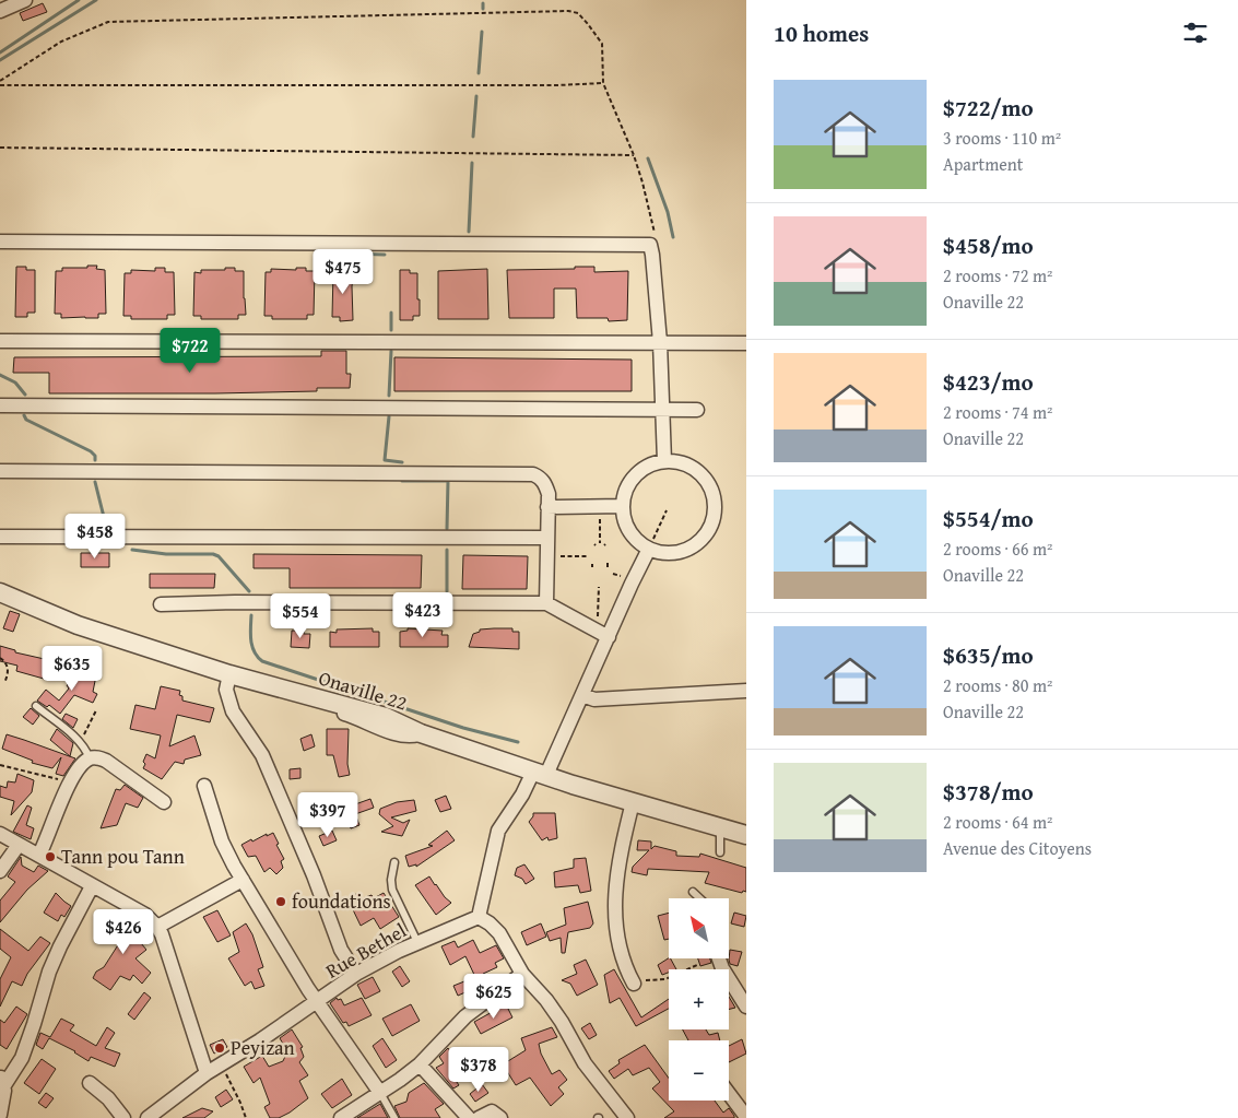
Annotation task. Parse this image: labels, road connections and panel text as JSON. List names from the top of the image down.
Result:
{
  "streets": {
    "street": ["Onaville 22", "Rue Bethel"]
  },
  "places": ["Tann pou Tann", "foundations", "Peyizan"],
  "north": "top left",
  "page": {
    "heading": "10 homes",
    "list": [
      {
        "name": "$722/mo",
        "note": "3 rooms · 110 m² · Apartment"
      },
      {
        "name": "$458/mo",
        "note": "2 rooms · 72 m² · Onaville 22"
      },
      {
        "name": "$423/mo",
        "note": "2 rooms · 74 m² · Onaville 22"
      },
      {
        "name": "$554/mo",
        "note": "2 rooms · 66 m² · Onaville 22"
      },
      {
        "name": "$635/mo",
        "note": "2 rooms · 80 m² · Onaville 22"
      },
      {
        "name": "$378/mo",
        "note": "2 rooms · 64 m² · Avenue des Citoyens"
      }
    ],
    "price": [
      "$475",
      "$722",
      "$458",
      "$423",
      "$554",
      "$635",
      "$397",
      "$426",
      "$625",
      "$378"
    ],
    "map_buttons": ["+", "−"]
  }
}
